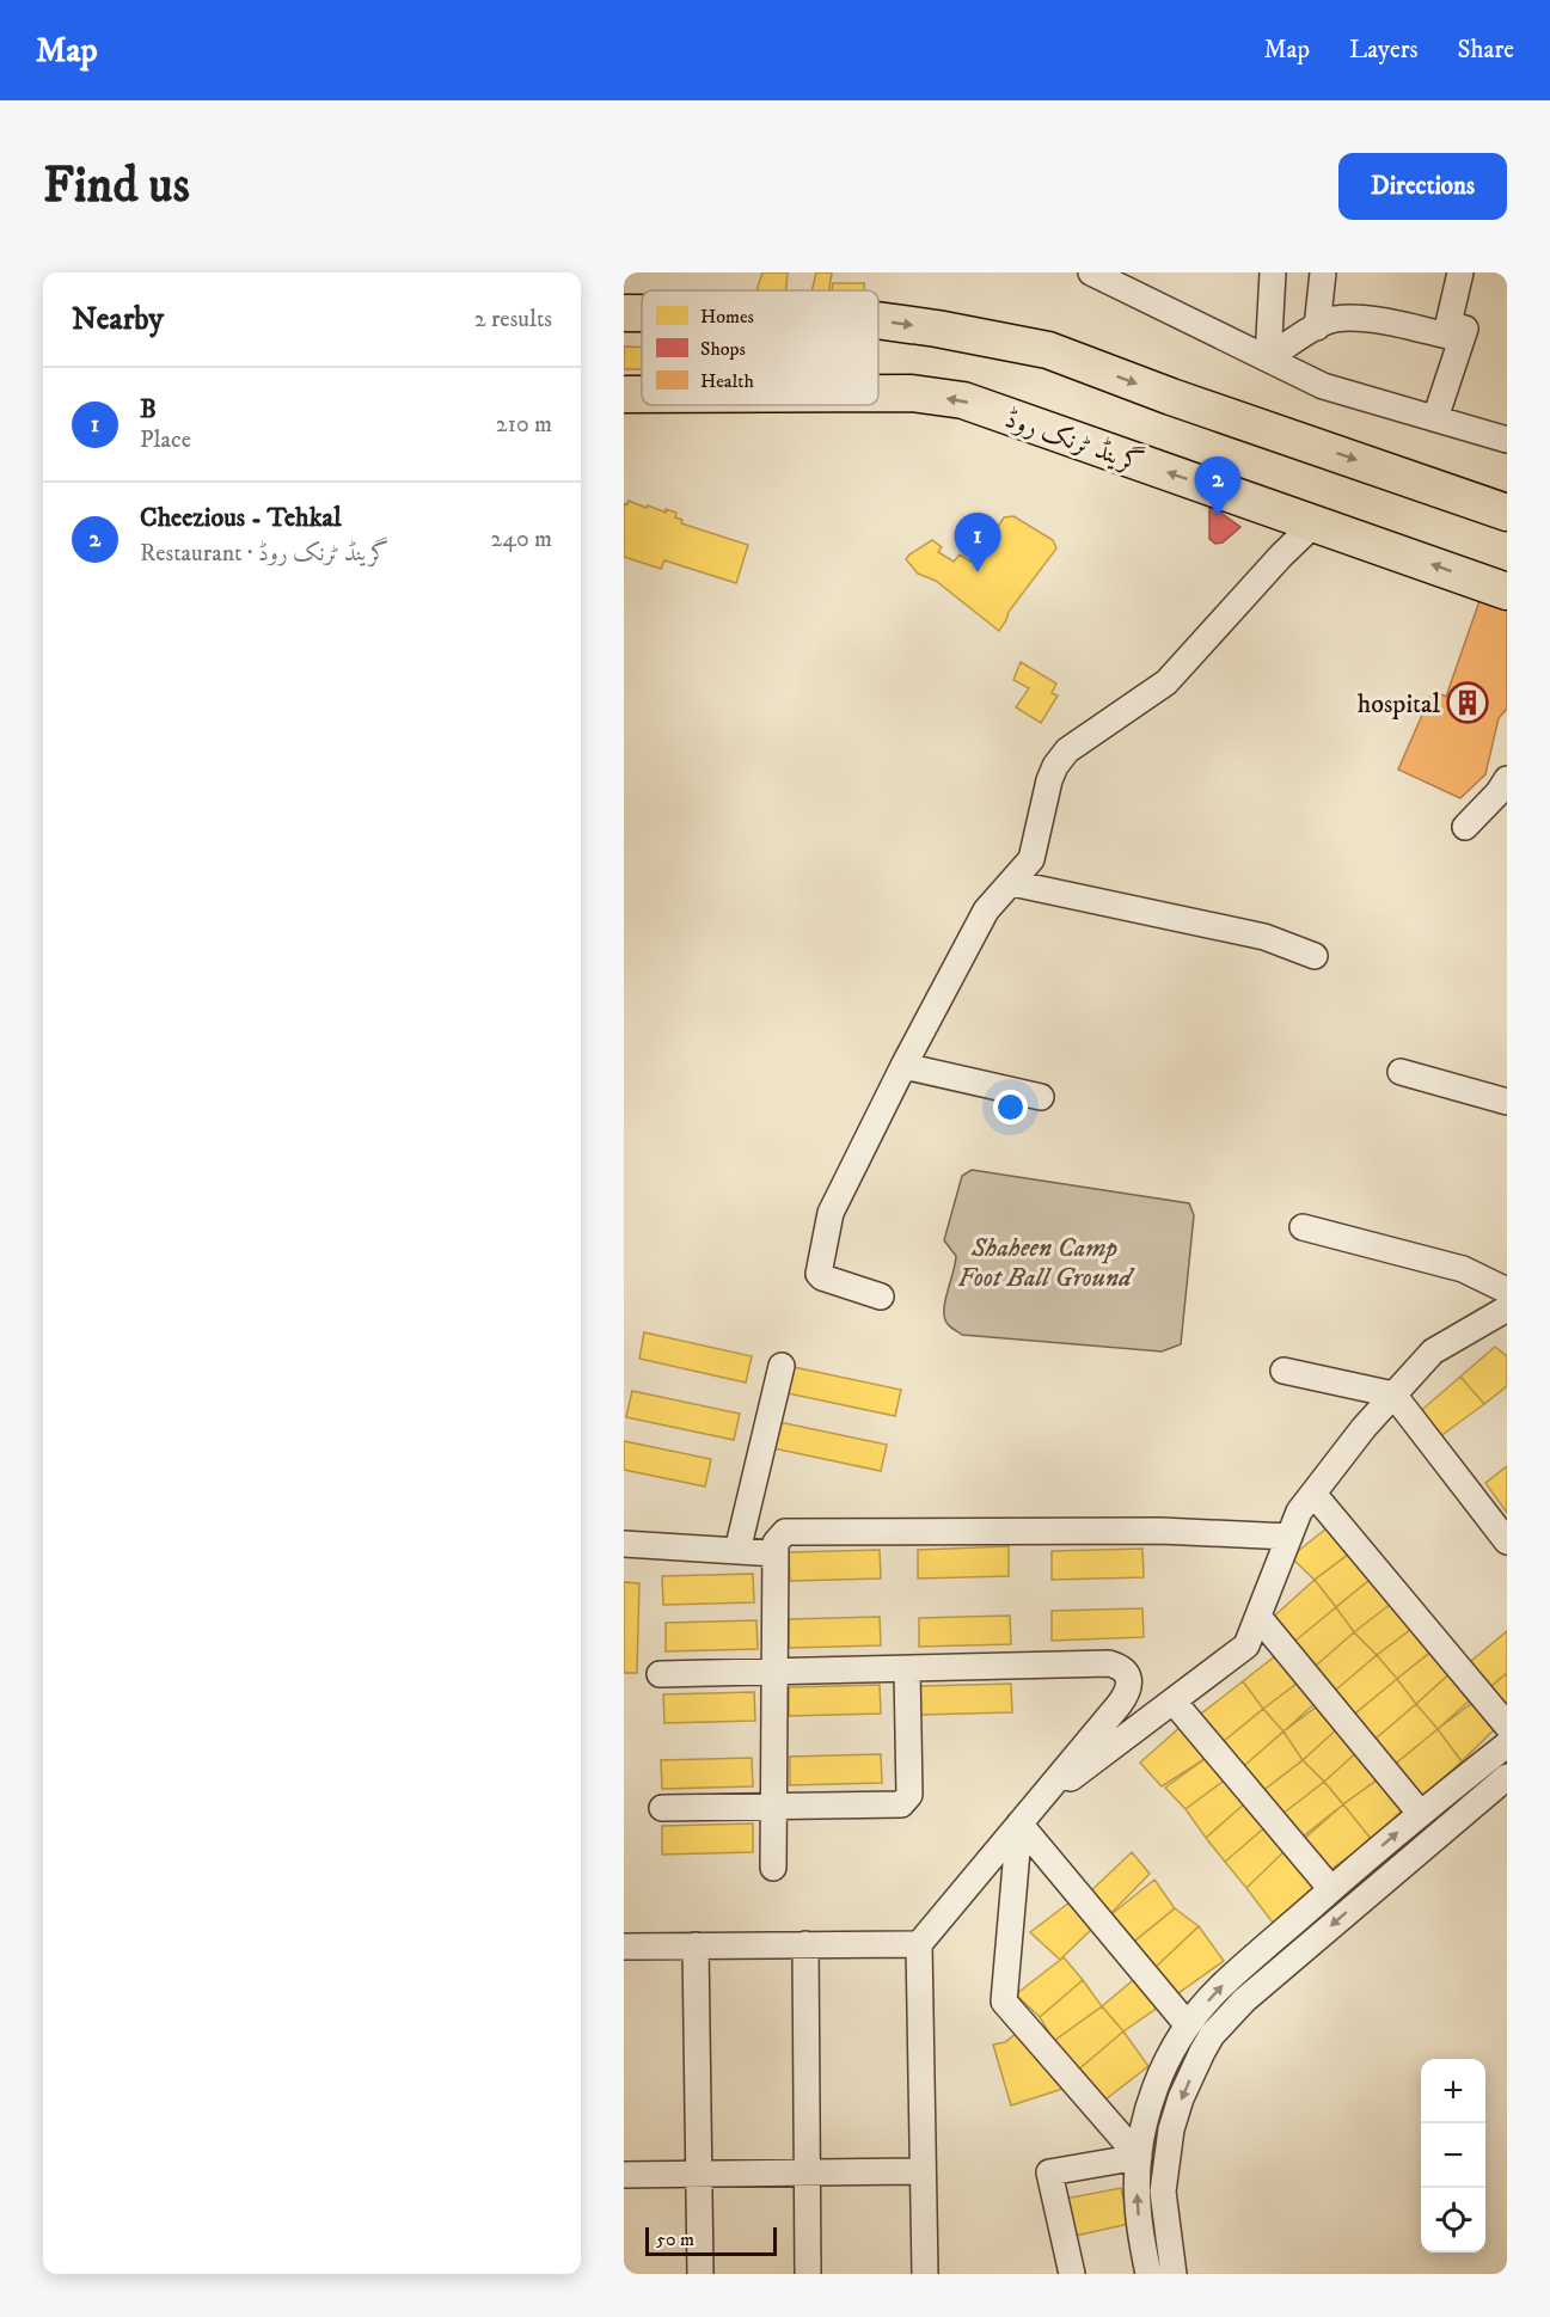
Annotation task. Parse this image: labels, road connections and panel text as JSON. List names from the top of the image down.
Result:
{
  "streets": {
    "highway": ["گرینڈ ٹرنک روڈ"]
  },
  "parks": ["Shaheen Camp Foot Ball Ground"],
  "places": {
    "building": ["hospital"]
  },
  "legend": ["Homes", "Shops", "Health"],
  "scale_bar": "50 m",
  "page": {
    "header": "Map",
    "nav": ["Map", "Layers", "Share"],
    "buttons": "Directions",
    "title": "Find us",
    "heading": ["Nearby", "2 results"],
    "list": [
      {
        "mark": "1",
        "name": "B",
        "note": "Place",
        "value": "210 m"
      },
      {
        "mark": "2",
        "name": "Cheezious - Tehkal",
        "note": "Restaurant · گرینڈ ٹرنک روڈ",
        "value": "240 m"
      }
    ],
    "pins": ["2", "1"],
    "map_buttons": ["+", "−"],
    "scale": "50 m"
  }
}
